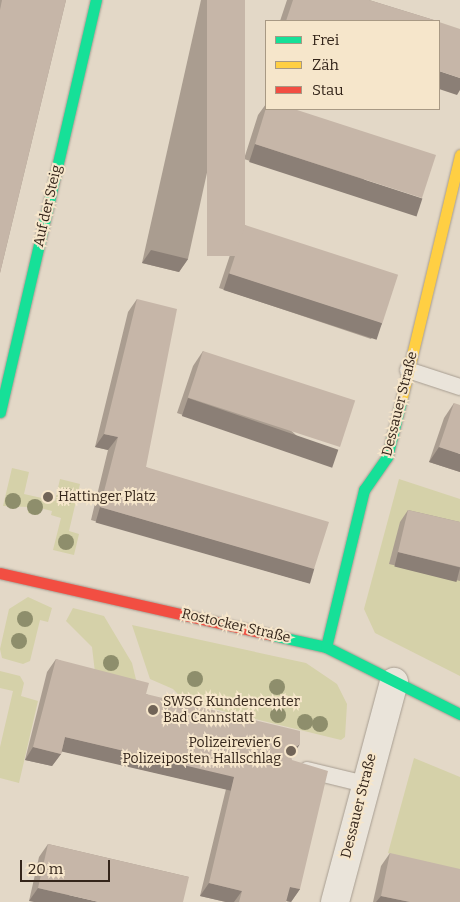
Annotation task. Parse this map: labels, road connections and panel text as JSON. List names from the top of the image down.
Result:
{
  "streets": {
    "street": ["Auf der Steig", "Dessauer Straße", "Rostocker Straße"]
  },
  "crossings": [
    ["Dessauer Straße", "Rostocker Straße"]
  ],
  "places": ["Hattinger Platz", "SWSG Kundencenter Bad Cannstatt", "Polizeirevier 6 Polizeiposten Hallschlag"],
  "legend": ["Frei", "Zäh", "Stau"],
  "scale_bar": "20 m"
}
